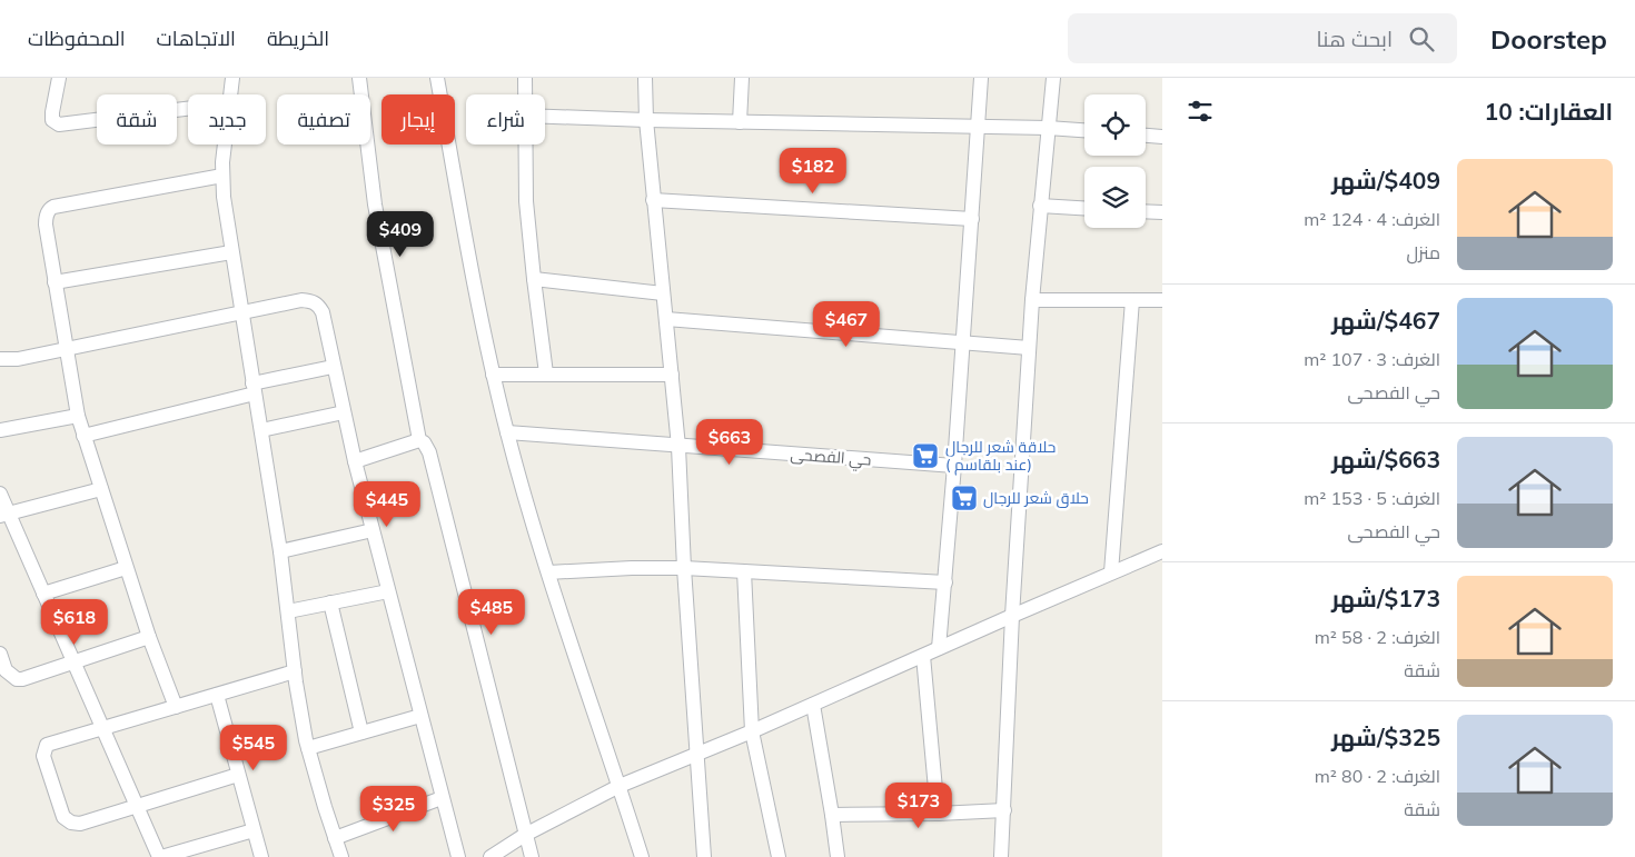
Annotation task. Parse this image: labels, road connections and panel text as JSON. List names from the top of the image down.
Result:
{
  "streets": {
    "street": ["حي الفصحى"]
  },
  "places": {
    "supermarket": ["حلاقة شعر للرجال ( عند بلقاسم)", "حلاق شعر للرجال"]
  },
  "page": {
    "header": "Doorstep",
    "search": "ابحث هنا",
    "nav": ["الخريطة", "الاتجاهات", "المحفوظات"],
    "heading": "العقارات: 10",
    "chip": [
      "شراء",
      "إيجار",
      "تصفية",
      "جديد",
      "شقة"
    ],
    "list": [
      {
        "name": "$409/شهر",
        "note": "الغرف: 4 · 124 m² · منزل"
      },
      {
        "name": "$467/شهر",
        "note": "الغرف: 3 · 107 m² · حي الفصحى"
      },
      {
        "name": "$663/شهر",
        "note": "الغرف: 5 · 153 m² · حي الفصحى"
      },
      {
        "name": "$173/شهر",
        "note": "الغرف: 2 · 58 m² · شقة"
      },
      {
        "name": "$325/شهر",
        "note": "الغرف: 2 · 80 m² · شقة"
      }
    ],
    "price": [
      "$182",
      "$409",
      "$467",
      "$663",
      "$445",
      "$485",
      "$618",
      "$545",
      "$173",
      "$325"
    ]
  }
}
